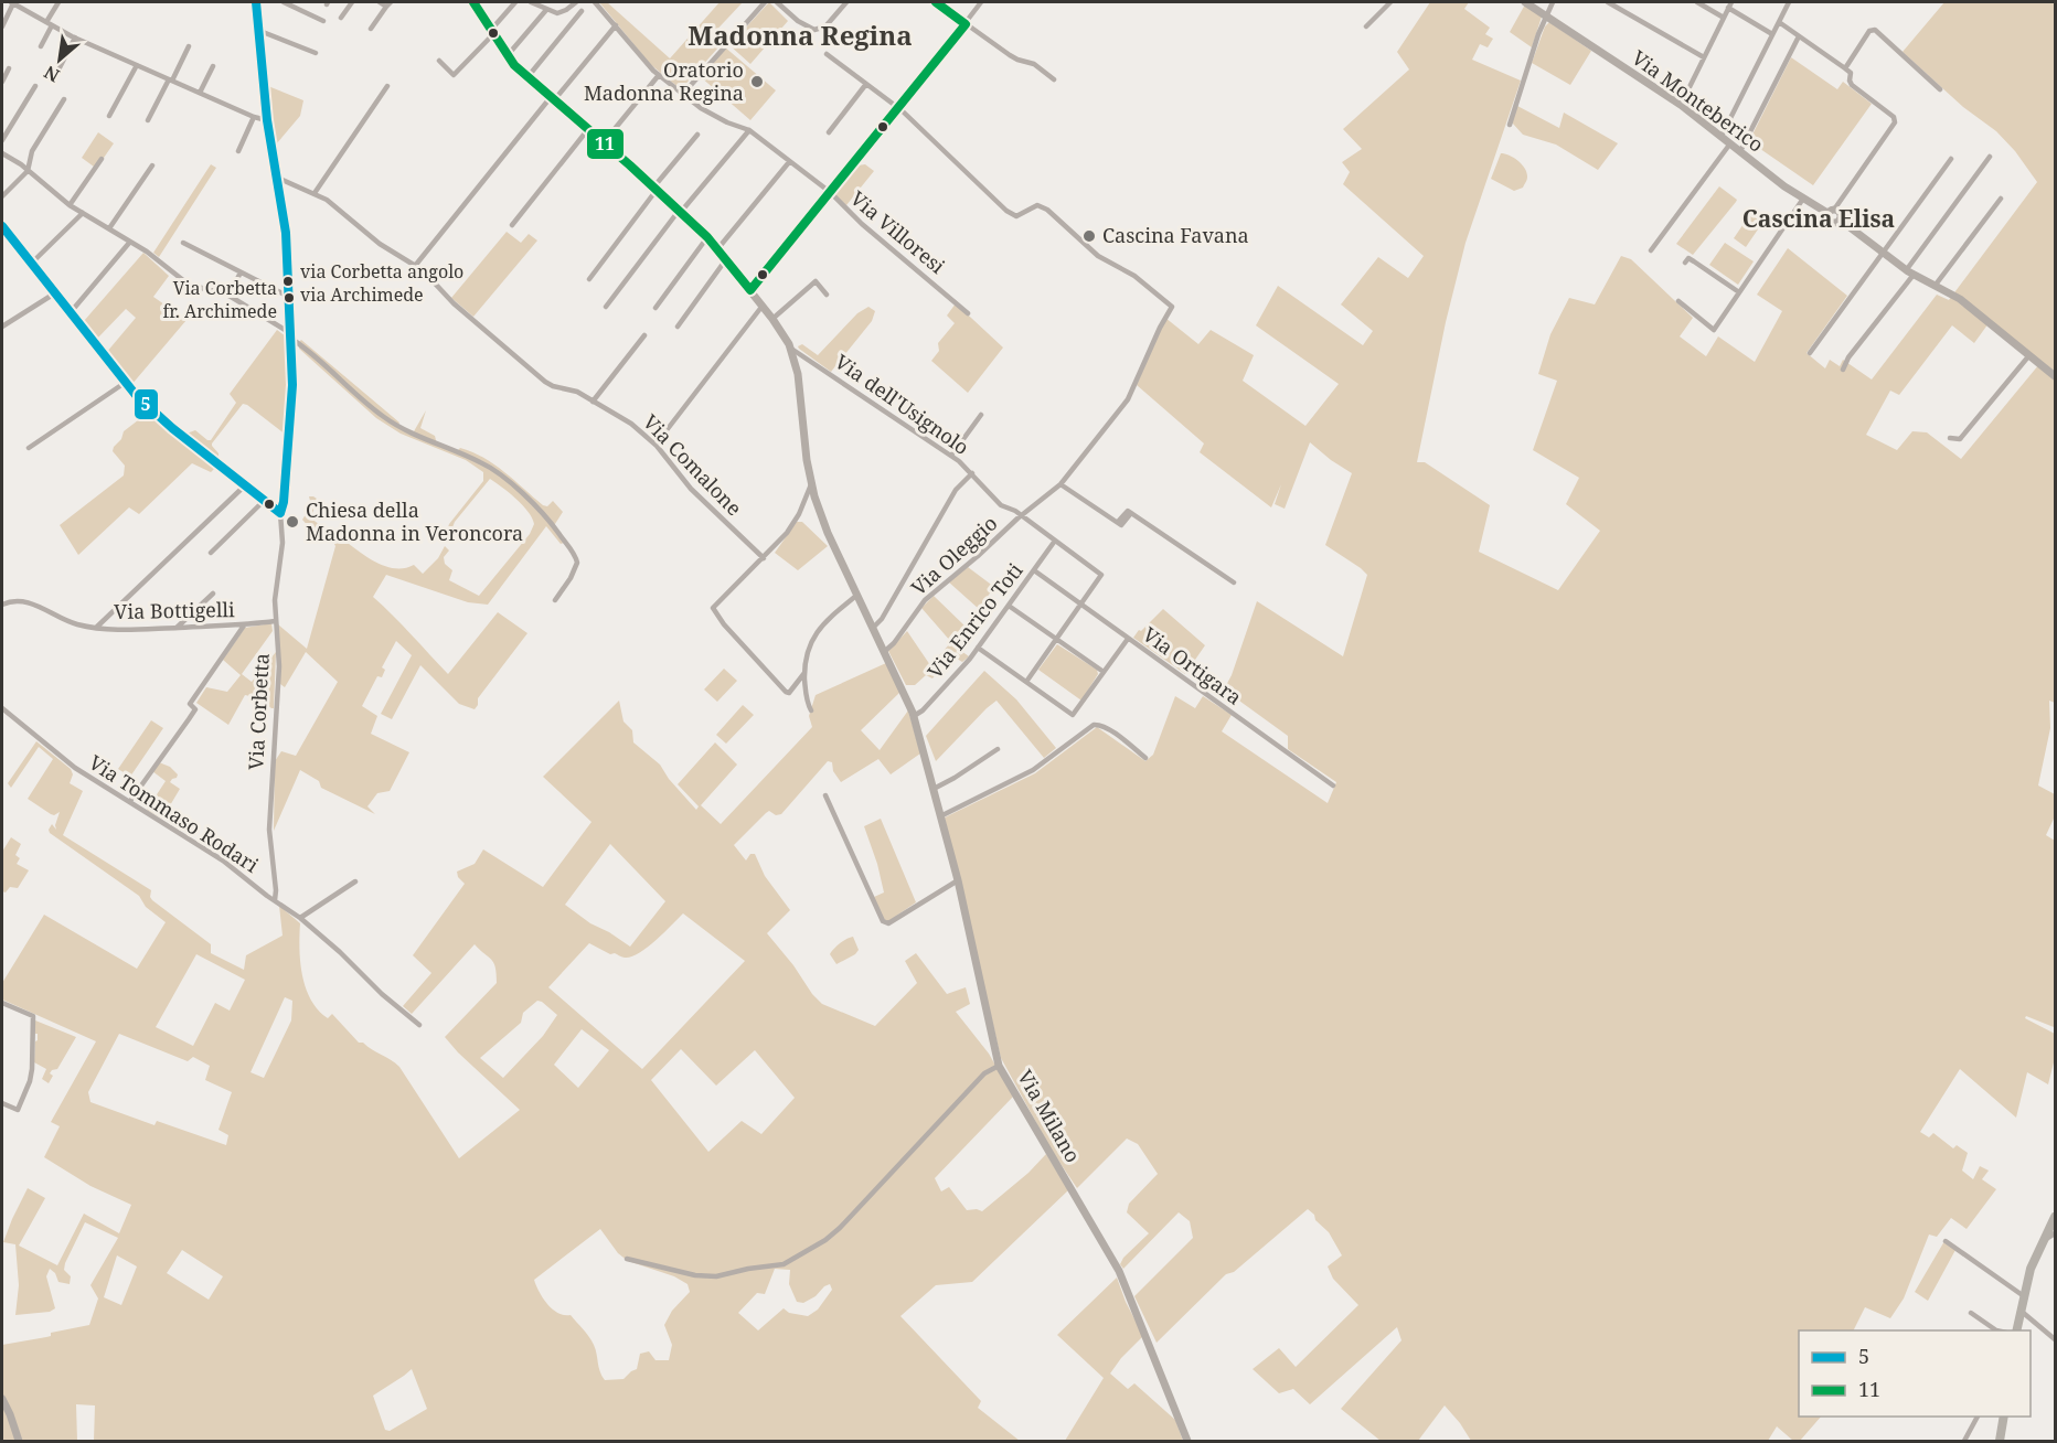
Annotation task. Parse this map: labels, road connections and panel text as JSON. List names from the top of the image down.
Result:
{
  "streets": {
    "street": [
      "Via Monteberico",
      "Via Villoresi",
      "Via dell'Usignolo",
      "Via Comalone",
      "Via Oleggio",
      "Via Bottigelli",
      "Via Enrico Toti",
      "Via Ortigara",
      "Via Corbetta",
      "Via Tommaso Rodari",
      "Via Milano"
    ]
  },
  "crossings": [
    ["Via dell'Usignolo", "Via Oleggio"],
    ["Via dell'Usignolo", "Via Enrico Toti"],
    ["Via dell'Usignolo", "Via Ortigara"],
    ["Via dell'Usignolo", "Via Milano"],
    ["Via Oleggio", "Via Milano"],
    ["Via Bottigelli", "Via Corbetta"],
    ["Via Enrico Toti", "Via Ortigara"],
    ["Via Enrico Toti", "Via Milano"],
    ["Via Corbetta", "Via Tommaso Rodari"]
  ],
  "districts": ["Madonna Regina", "Cascina Elisa"],
  "places": [
    "Oratorio Madonna Regina",
    "Cascina Favana",
    "via Corbetta angolo via Archimede",
    "Via Corbetta fr. Archimede",
    "Chiesa della Madonna in Veroncora"
  ],
  "lines": ["transit line 5", "transit line 11"],
  "legend": ["5", "11"],
  "north": "bottom left"
}
